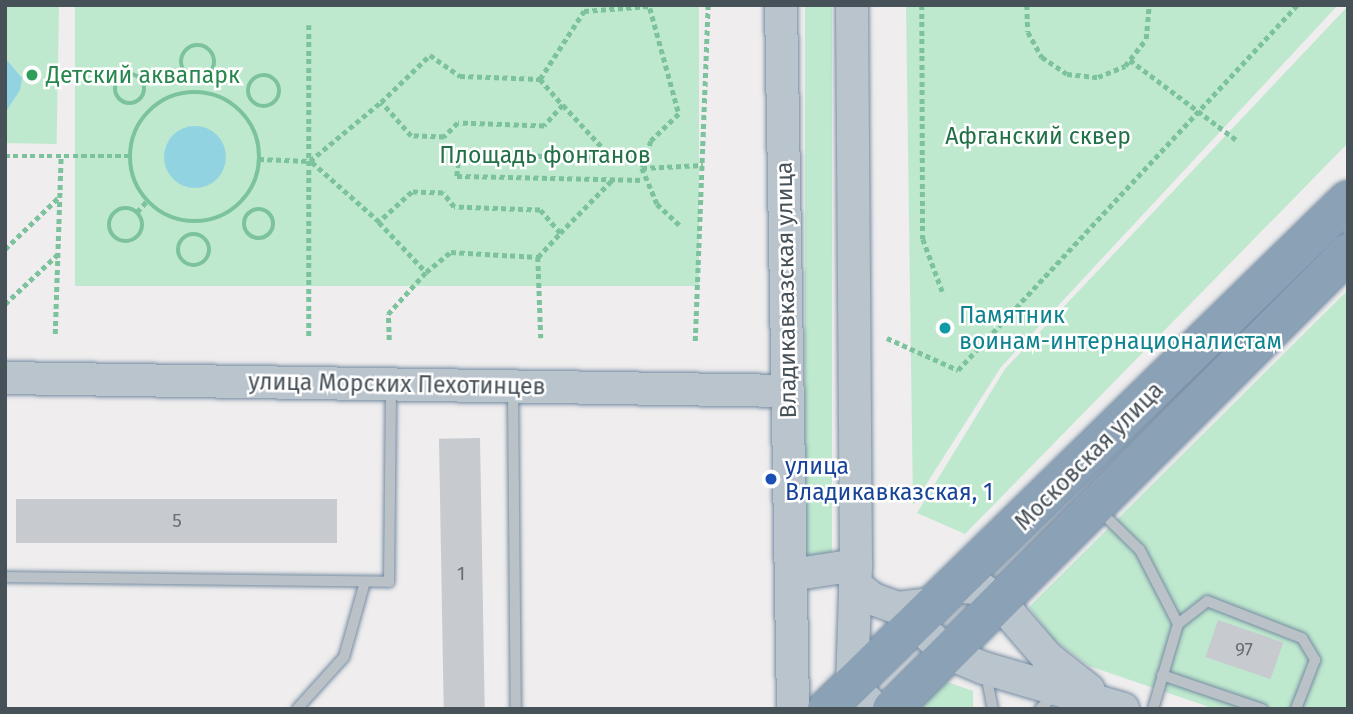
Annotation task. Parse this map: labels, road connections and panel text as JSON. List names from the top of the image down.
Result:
{
  "streets": {
    "highway": ["Московская улица"],
    "main road": ["Владикавказская улица", "улица Морских Пехотинцев"]
  },
  "crossings": [
    ["Владикавказская улица", "улица Морских Пехотинцев"]
  ],
  "parks": ["Афганский сквер", "Площадь фонтанов"],
  "places": ["Детский аквапарк", "Памятник воинам-интернационалистам", "улица Владикавказская, 1"],
  "house_numbers": ["5", "1", "97"]
}
